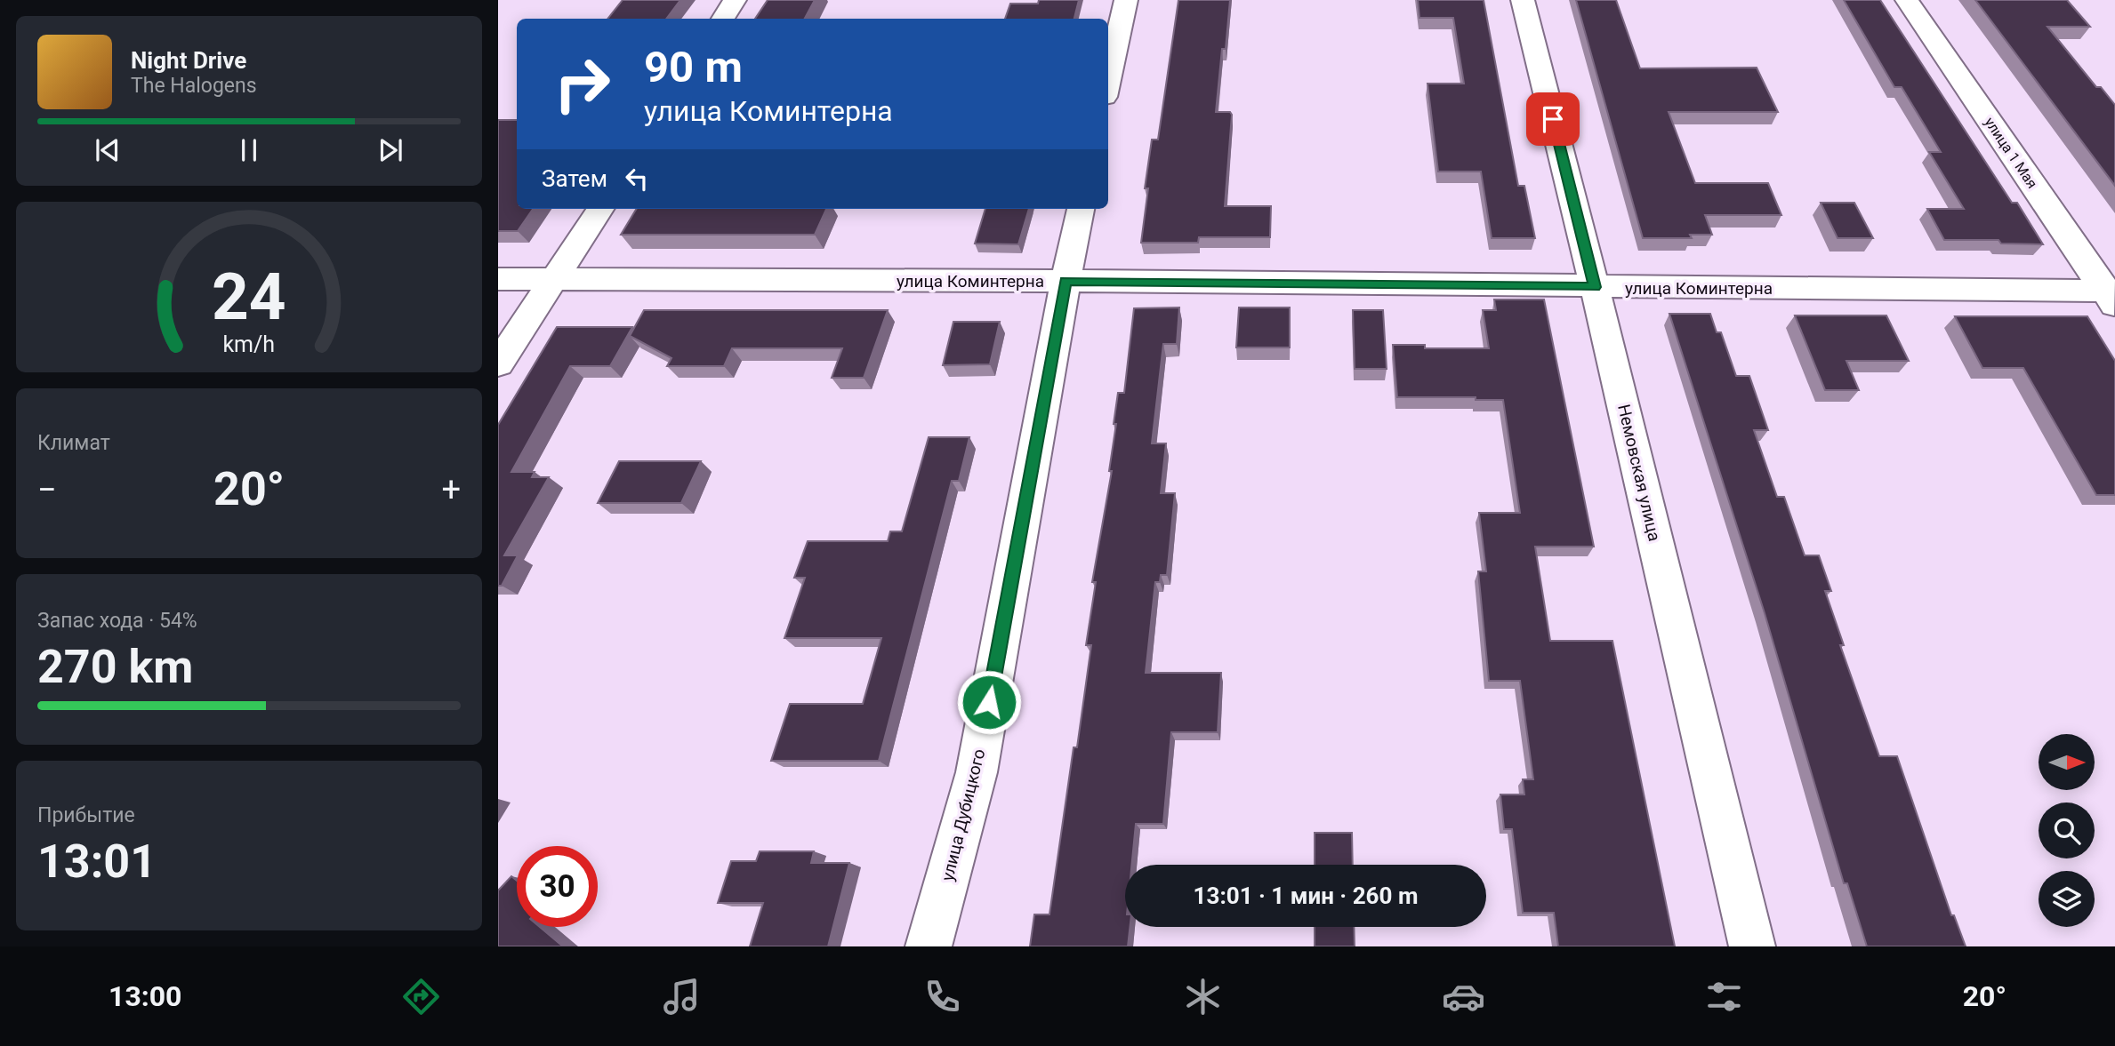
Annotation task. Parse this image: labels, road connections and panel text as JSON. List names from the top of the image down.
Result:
{
  "streets": {
    "street": [
      "улица 1 Мая",
      "улица Коминтерна",
      "Немовская улица",
      "улица Дубицкого"
    ]
  },
  "crossings": [
    ["улица 1 Мая", "улица Коминтерна"],
    ["улица Коминтерна", "Немовская улица"],
    ["улица Коминтерна", "улица Дубицкого"]
  ],
  "north": "right",
  "page": {
    "turn": ["90 m", "улица Коминтерна"],
    "song": ["Night Drive", "The Halogens"],
    "then": "Затем",
    "tile": [
      "Климат",
      ["Запас хода · 54%", "270 km"],
      ["Прибытие", "13:01"]
    ],
    "heat": ["−", "20°", "+"],
    "limit": "30",
    "trip": "13:01 · 1 мин · 260 m",
    "tabs": ["13:00", "20°"],
    "gauge": ["24", "km/h"]
  }
}
